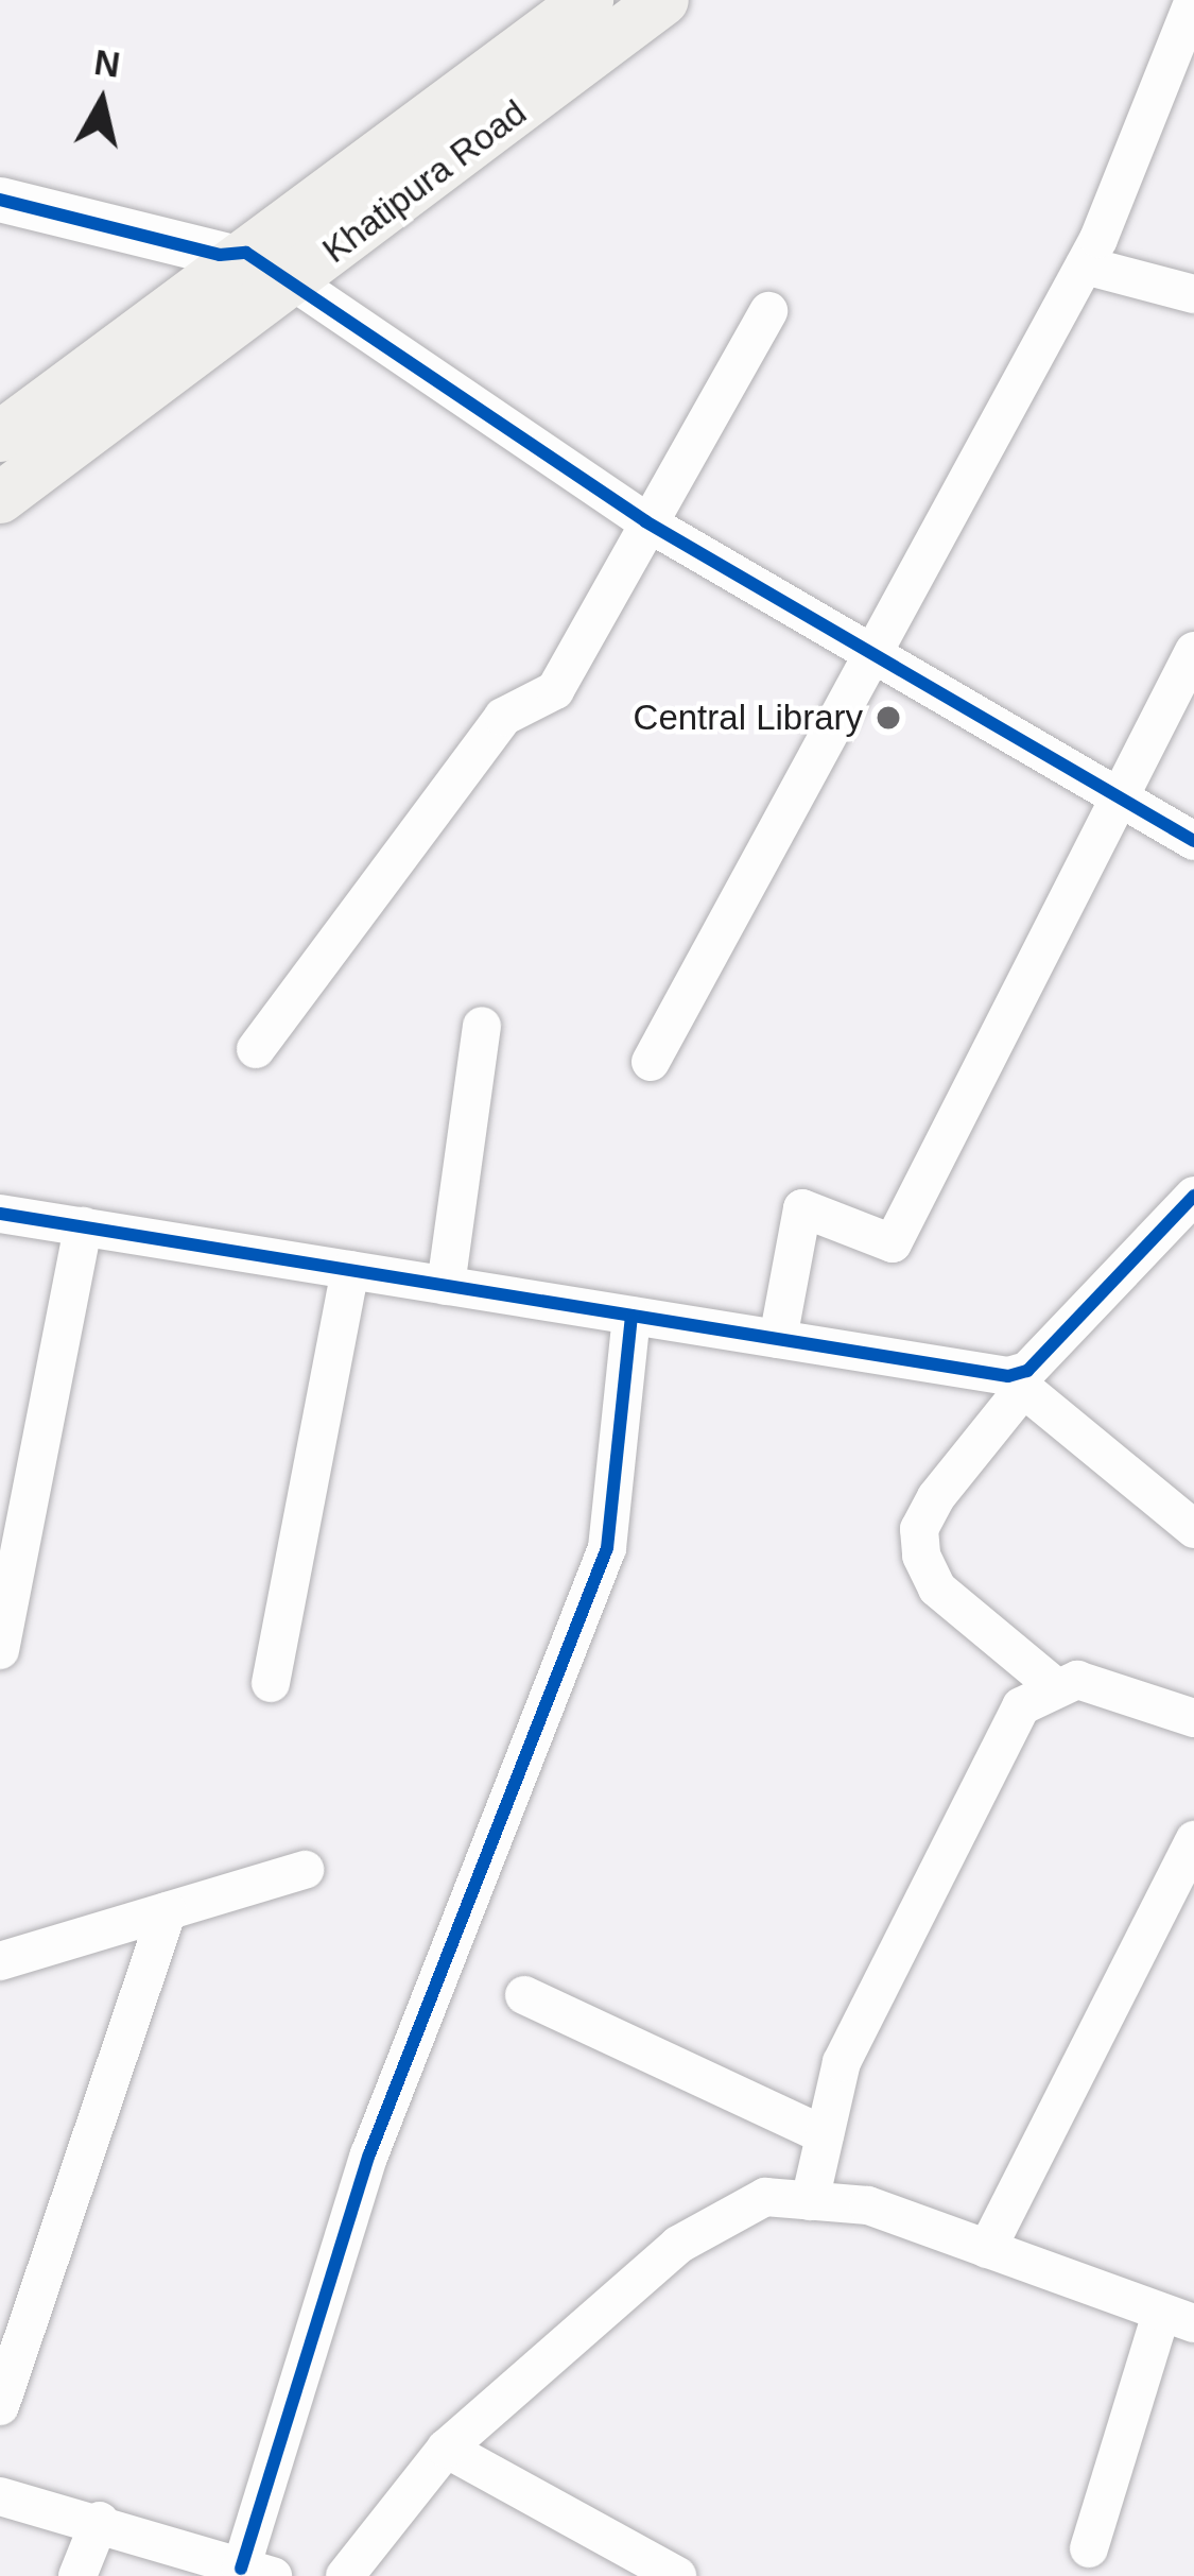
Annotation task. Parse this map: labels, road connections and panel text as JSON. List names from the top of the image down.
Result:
{
  "streets": {
    "main road": ["Khatipura Road"]
  },
  "places": ["Central Library"],
  "north": "top"
}
